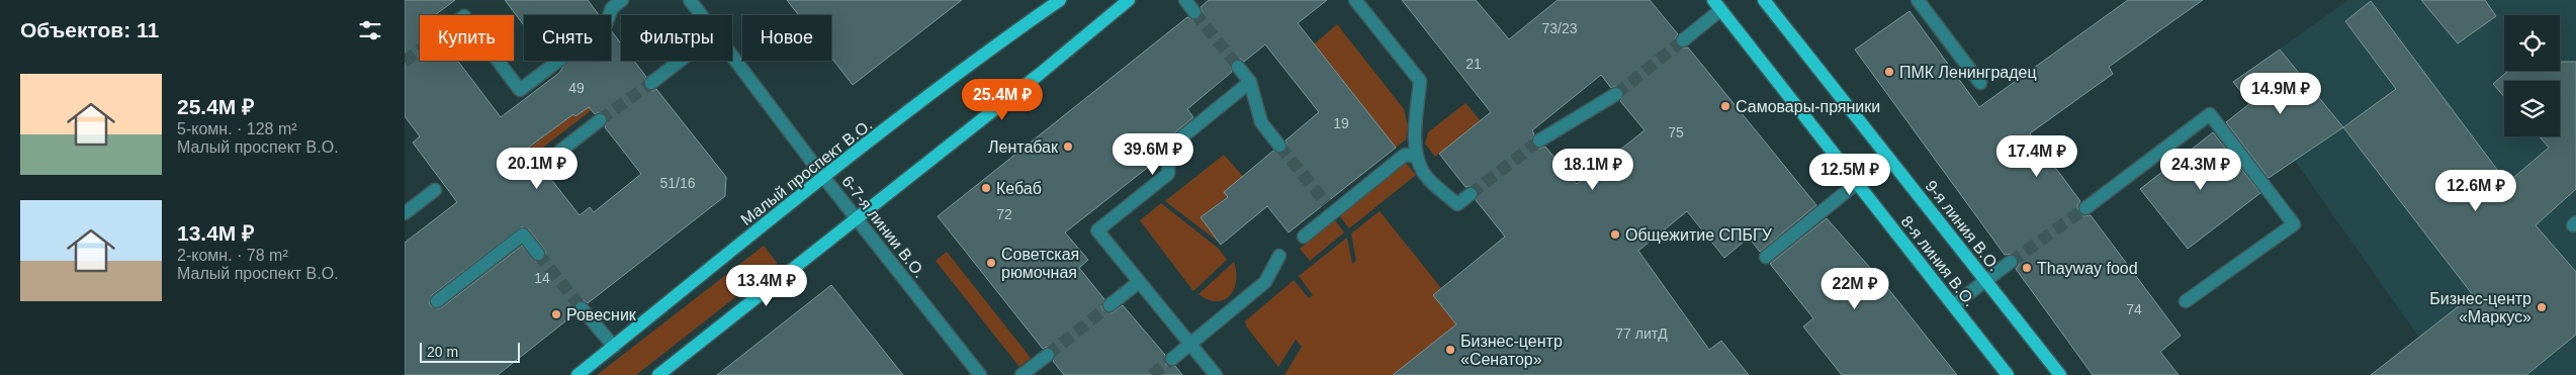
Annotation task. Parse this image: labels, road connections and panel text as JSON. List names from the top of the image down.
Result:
{
  "streets": {
    "main road": ["Малый проспект В.О.", "9-я линия В.О.", "8-я линия В.О."],
    "street": ["6-7-я линии В.О."]
  },
  "crossings": [
    ["Малый проспект В.О.", "6-7-я линии В.О."]
  ],
  "places": [
    "ПМК Ленинградец",
    "Самовары-пряники",
    "Лентабак",
    "Кебаб",
    "Общежитие СПБГУ",
    "Советская рюмочная",
    "Thayway food",
    "Бизнес-центр «Маркус»",
    "Ровесник",
    "Бизнес-центр «Сенатор»"
  ],
  "house_numbers": [
    "73/23",
    "21",
    "49",
    "19",
    "75",
    "51/16",
    "72",
    "14",
    "74",
    "77 литД"
  ],
  "scale_bar": "20 m",
  "page": {
    "heading": "Объектов: 11",
    "chip": [
      "Купить",
      "Снять",
      "Фильтры",
      "Новое"
    ],
    "list": [
      {
        "name": "25.4M ₽",
        "note": "5-комн. · 128 m² · Малый проспект В.О."
      },
      {
        "name": "13.4M ₽",
        "note": "2-комн. · 78 m² · Малый проспект В.О."
      }
    ],
    "price": [
      "14.9M ₽",
      "25.4M ₽",
      "39.6M ₽",
      "17.4M ₽",
      "20.1M ₽",
      "18.1M ₽",
      "24.3M ₽",
      "12.5M ₽",
      "12.6M ₽",
      "13.4M ₽",
      "22M ₽"
    ],
    "scale": "20 m"
  }
}
